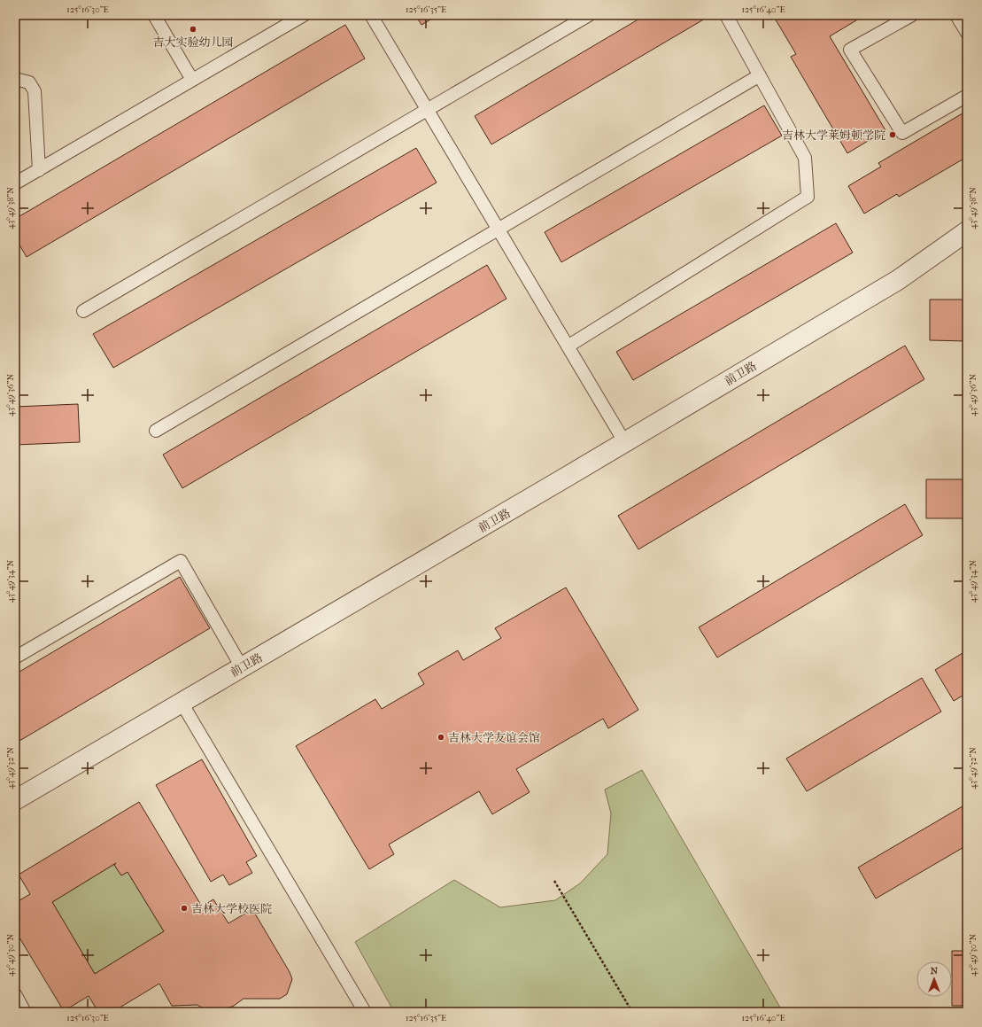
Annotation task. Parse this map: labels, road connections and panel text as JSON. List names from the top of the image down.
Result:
{
  "streets": {
    "street": ["前卫路"]
  },
  "places": [
    "吉大实验幼儿园",
    "吉林大学莱姆顿学院",
    "吉林大学友谊会馆",
    "吉林大学校医院"
  ],
  "north": "top",
  "coordinates": [
    "125°16'30\"E",
    "125°16'35\"E",
    "125°16'40\"E",
    "43°49'38\"N",
    "43°49'36\"N",
    "43°49'34\"N",
    "43°49'32\"N",
    "43°49'30\"N"
  ]
}
